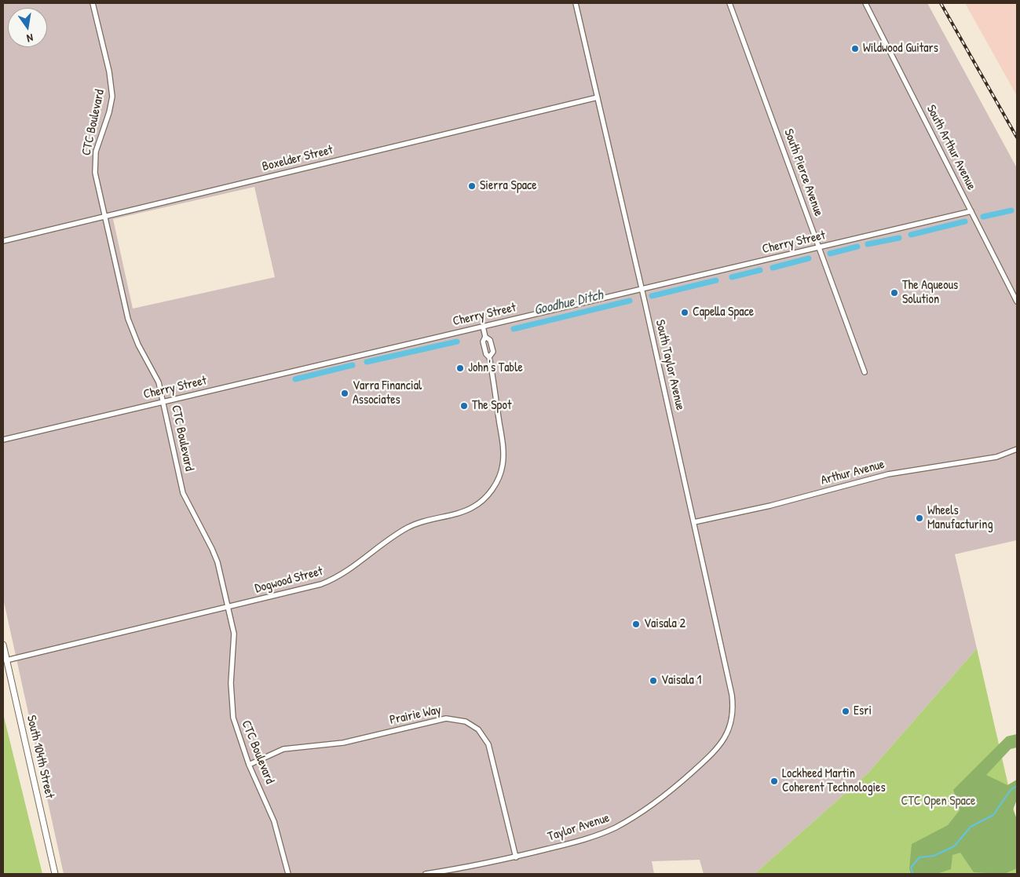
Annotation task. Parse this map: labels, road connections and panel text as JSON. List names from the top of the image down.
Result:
{
  "streets": {
    "street": [
      "CTC Boulevard",
      "South Arthur Avenue",
      "Boxelder Street",
      "South Pierce Avenue",
      "Cherry Street",
      "South Taylor Avenue",
      "Arthur Avenue",
      "Dogwood Street",
      "Prairie Way",
      "South 104th Street",
      "Taylor Avenue"
    ]
  },
  "crossings": [
    ["CTC Boulevard", "Boxelder Street"],
    ["CTC Boulevard", "Cherry Street"],
    ["CTC Boulevard", "Dogwood Street"],
    ["CTC Boulevard", "Prairie Way"],
    ["South Arthur Avenue", "Cherry Street"],
    ["Boxelder Street", "South Taylor Avenue"],
    ["South Pierce Avenue", "Cherry Street"],
    ["Cherry Street", "South Taylor Avenue"],
    ["Cherry Street", "Dogwood Street"],
    ["South Taylor Avenue", "Arthur Avenue"],
    ["South Taylor Avenue", "Taylor Avenue"],
    ["Dogwood Street", "South 104th Street"],
    ["Prairie Way", "Taylor Avenue"]
  ],
  "water": ["Goodhue Ditch"],
  "parks": ["CTC Open Space"],
  "places": [
    "Wildwood Guitars",
    "Sierra Space",
    "The Aqueous Solution",
    "Capella Space",
    "John's Table",
    "Varra Financial Associates",
    "The Spot",
    "Wheels Manufacturing",
    "Vaisala 2",
    "Vaisala 1",
    "Esri",
    "Lockheed Martin Coherent Technologies"
  ],
  "north": "bottom"
}
